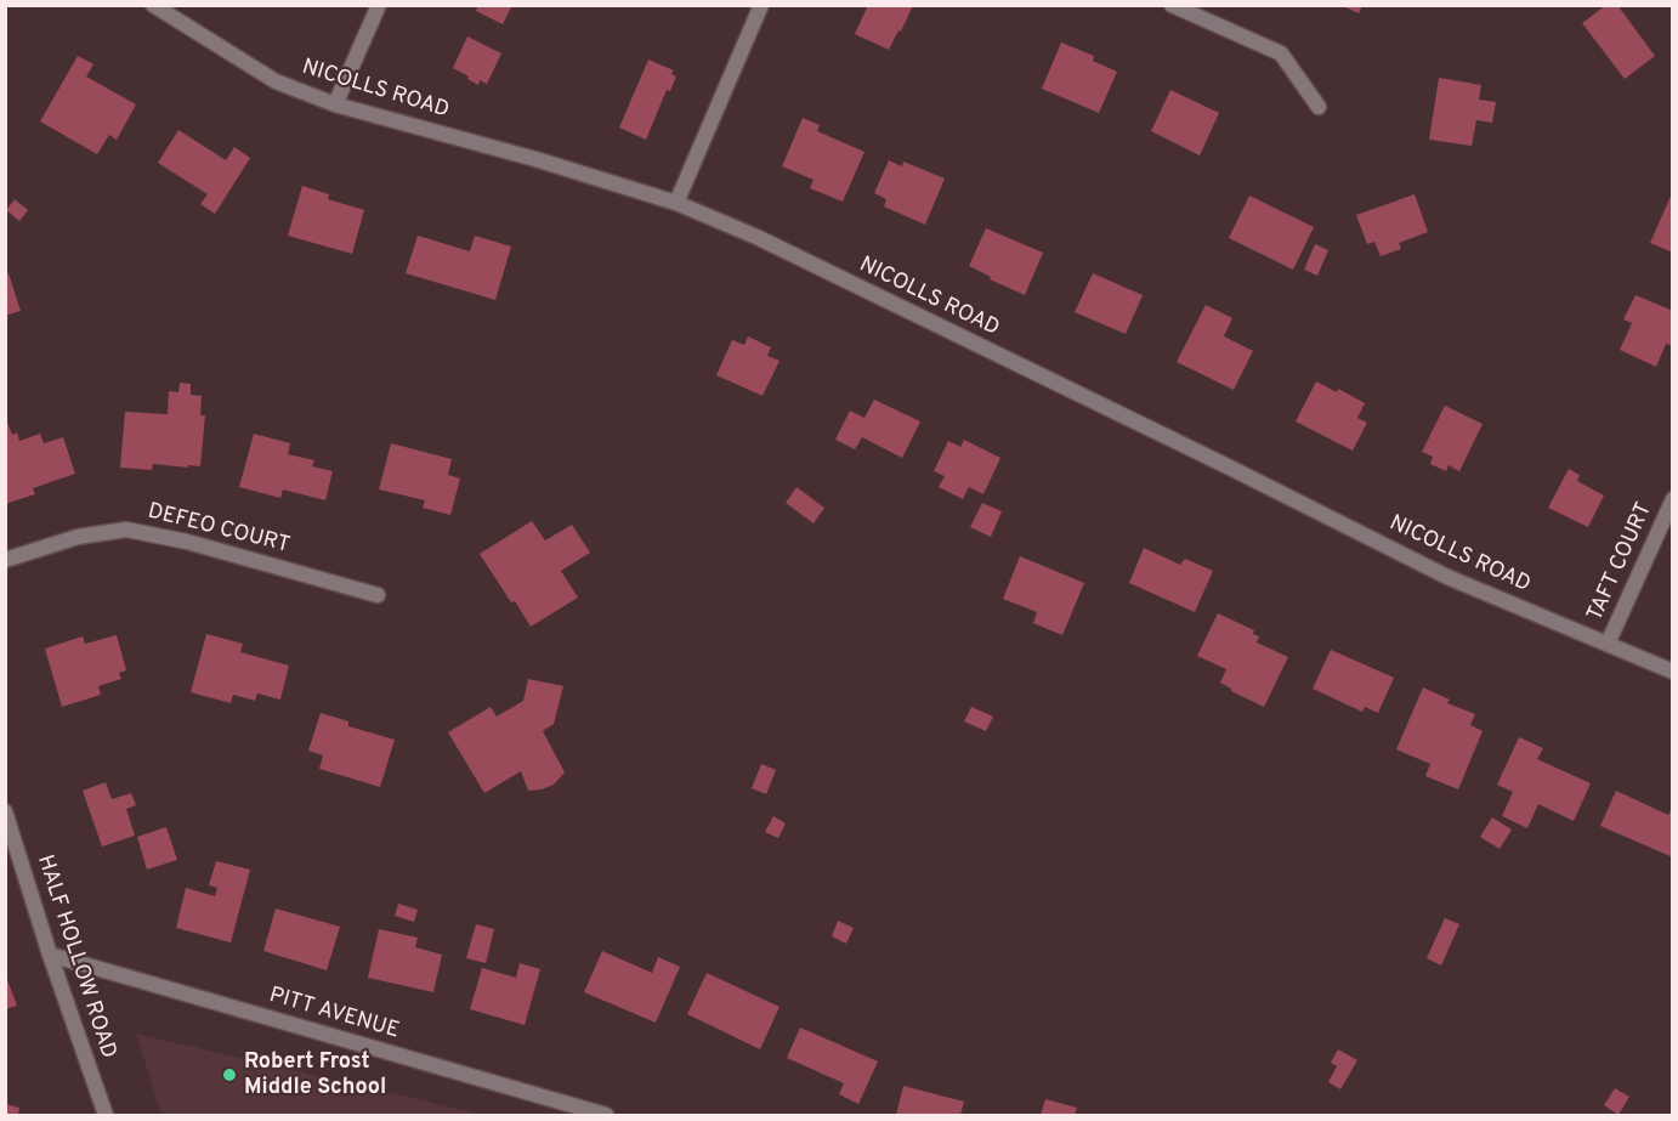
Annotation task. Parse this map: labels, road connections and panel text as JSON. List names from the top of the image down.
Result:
{
  "streets": {
    "street": [
      "NICOLLS ROAD",
      "DEFEO COURT",
      "TAFT COURT",
      "HALF HOLLOW ROAD",
      "PITT AVENUE"
    ]
  },
  "crossings": [
    ["NICOLLS ROAD", "TAFT COURT"],
    ["HALF HOLLOW ROAD", "PITT AVENUE"]
  ],
  "places": ["Robert Frost Middle School"]
}
